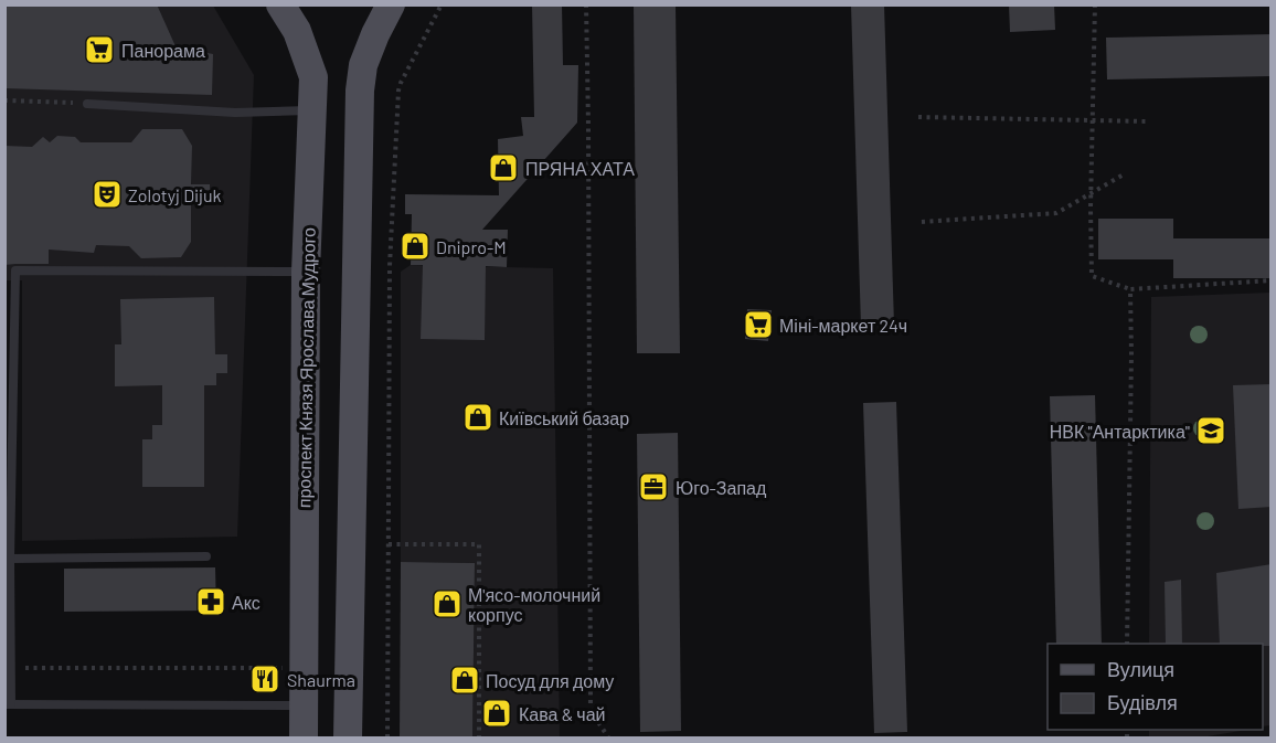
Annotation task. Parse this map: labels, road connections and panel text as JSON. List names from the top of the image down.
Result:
{
  "streets": {
    "main road": ["проспект Князя Ярослава Мудрого"]
  },
  "places": {
    "supermarket": ["Панорама", "Міні-маркет 24ч"],
    "shop": [
      "ПРЯНА ХАТА",
      "Dnipro-M",
      "Київський базар",
      "М'ясо-молочний корпус",
      "Посуд для дому",
      "Кава & чай"
    ],
    "theatre": ["Zolotyj Dijuk"],
    "school or university": ["НВК \"Антарктика\""],
    "office": ["Юго-Запад"],
    "pharmacy": ["Акс"],
    "restaurant": ["Shaurma"]
  },
  "legend": ["Вулиця", "Будівля"]
}
